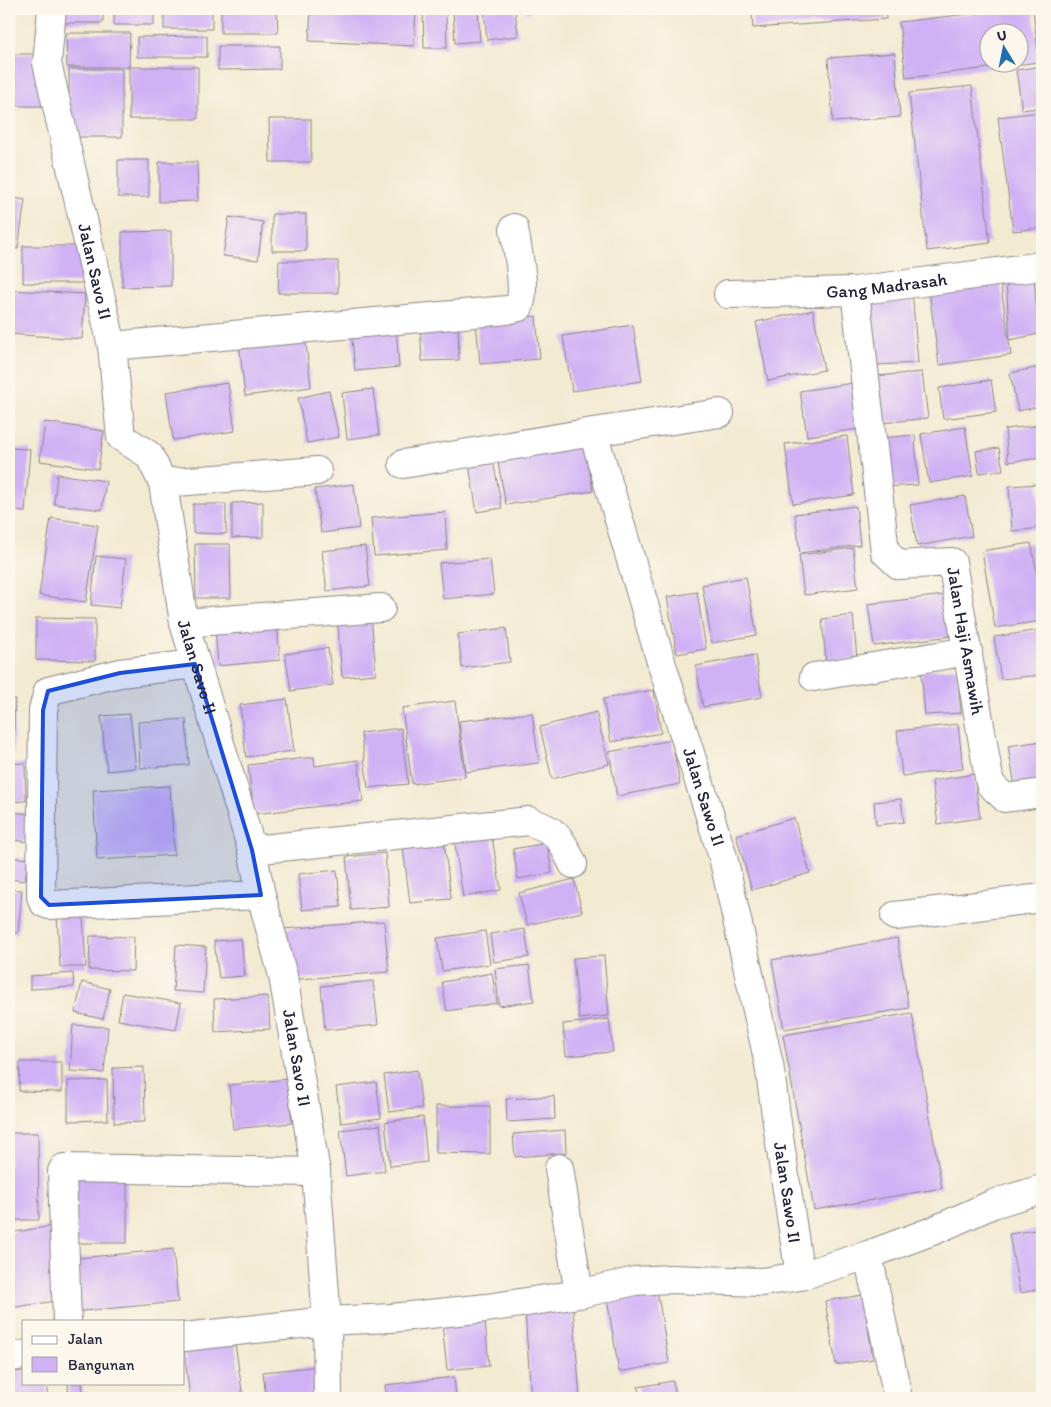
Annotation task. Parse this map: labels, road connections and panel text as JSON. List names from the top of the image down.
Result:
{
  "streets": {
    "street": [
      "Jalan Savo II",
      "Gang Madrasah",
      "Jalan Haji Asmawih",
      "Jalan Sawo II"
    ]
  },
  "crossings": [
    ["Gang Madrasah", "Jalan Haji Asmawih"]
  ],
  "legend": ["Jalan", "Bangunan"],
  "north": "top"
}
